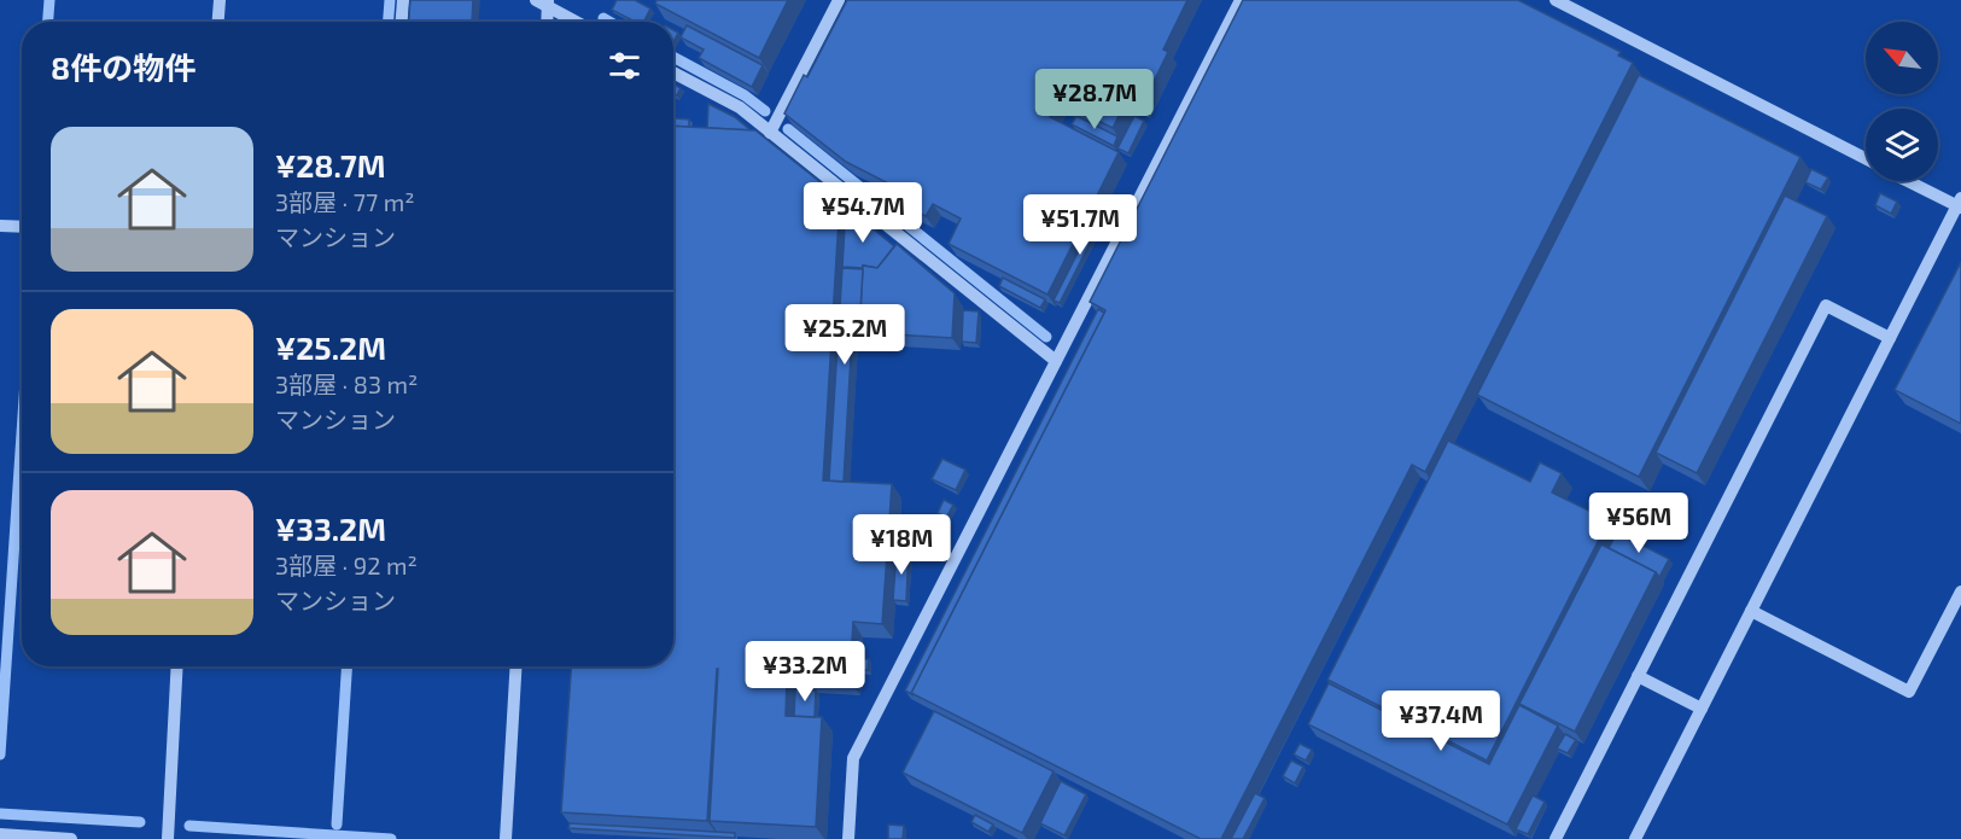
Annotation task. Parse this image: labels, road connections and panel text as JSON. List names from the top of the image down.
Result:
{
  "north": "top left",
  "page": {
    "heading": "8件の物件",
    "price": [
      "¥28.7M",
      "¥54.7M",
      "¥51.7M",
      "¥25.2M",
      "¥56M",
      "¥18M",
      "¥33.2M",
      "¥37.4M"
    ],
    "list": [
      {
        "name": "¥28.7M",
        "note": "3部屋 · 77 m² · マンション"
      },
      {
        "name": "¥25.2M",
        "note": "3部屋 · 83 m² · マンション"
      },
      {
        "name": "¥33.2M",
        "note": "3部屋 · 92 m² · マンション"
      }
    ]
  }
}
